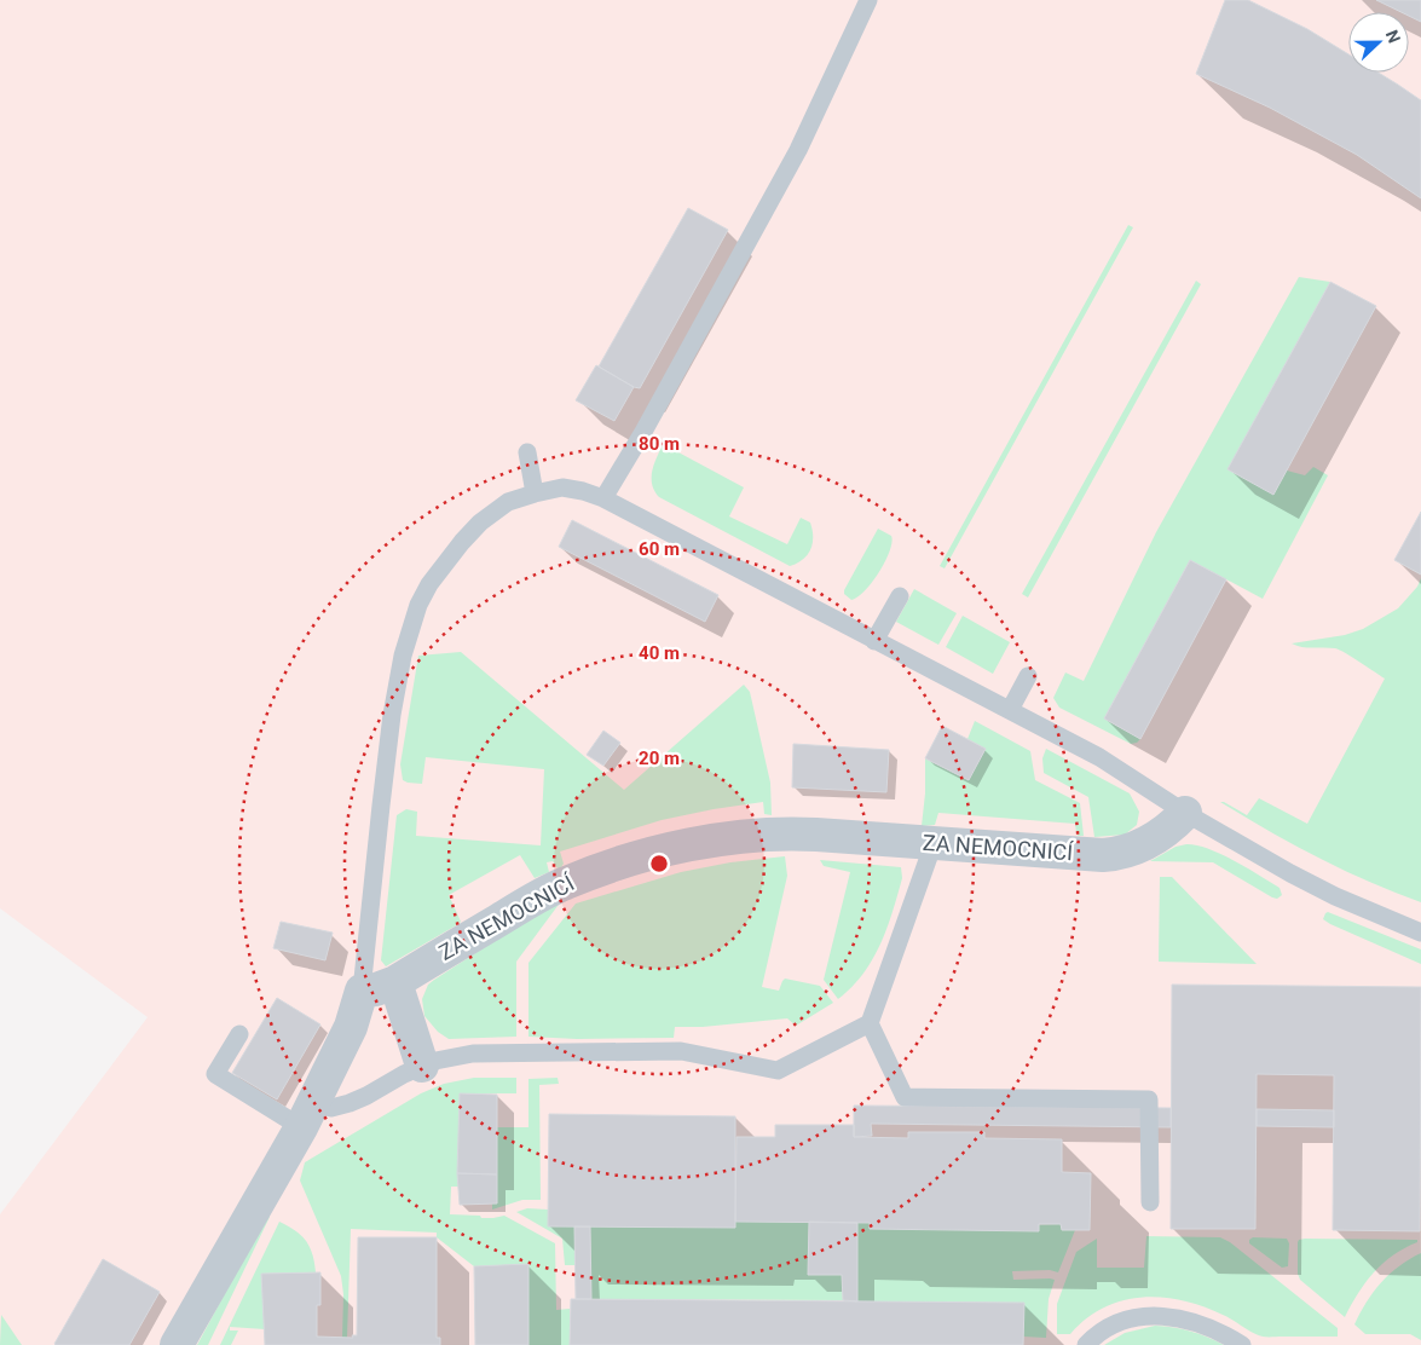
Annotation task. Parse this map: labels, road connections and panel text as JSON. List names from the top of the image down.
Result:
{
  "streets": {
    "street": ["ZA NEMOCNICÍ"]
  },
  "north": "right",
  "rings": [
    "80 m",
    "60 m",
    "40 m",
    "20 m"
  ]
}
